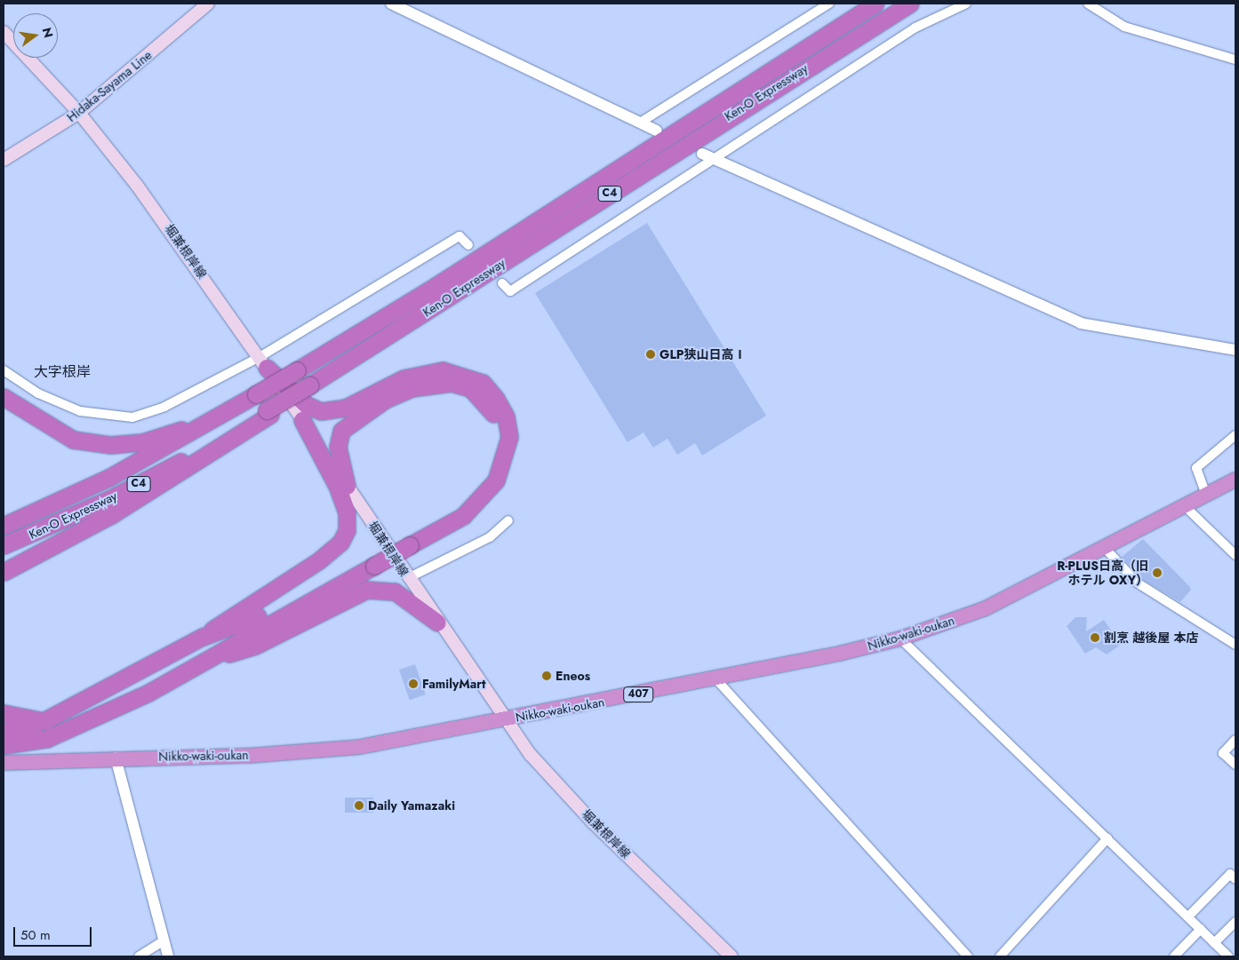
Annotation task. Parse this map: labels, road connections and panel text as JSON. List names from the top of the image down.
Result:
{
  "streets": {
    "highway": [
      "Ken-O Expressway",
      "C4",
      "Nikko-waki-oukan",
      "407"
    ],
    "main road": ["Hidaka-Sayama Line", "堀兼根岸線"]
  },
  "crossings": [
    ["Hidaka-Sayama Line", "堀兼根岸線"],
    ["堀兼根岸線", "Nikko-waki-oukan"]
  ],
  "districts": ["大字根岸"],
  "places": [
    "GLP狭山日高Ⅰ",
    "R-PLUS日高（旧 ホテル OXY）",
    "割烹 越後屋 本店",
    "Eneos",
    "FamilyMart",
    "Daily Yamazaki"
  ],
  "scale_bar": "50 m",
  "north": "right"
}
